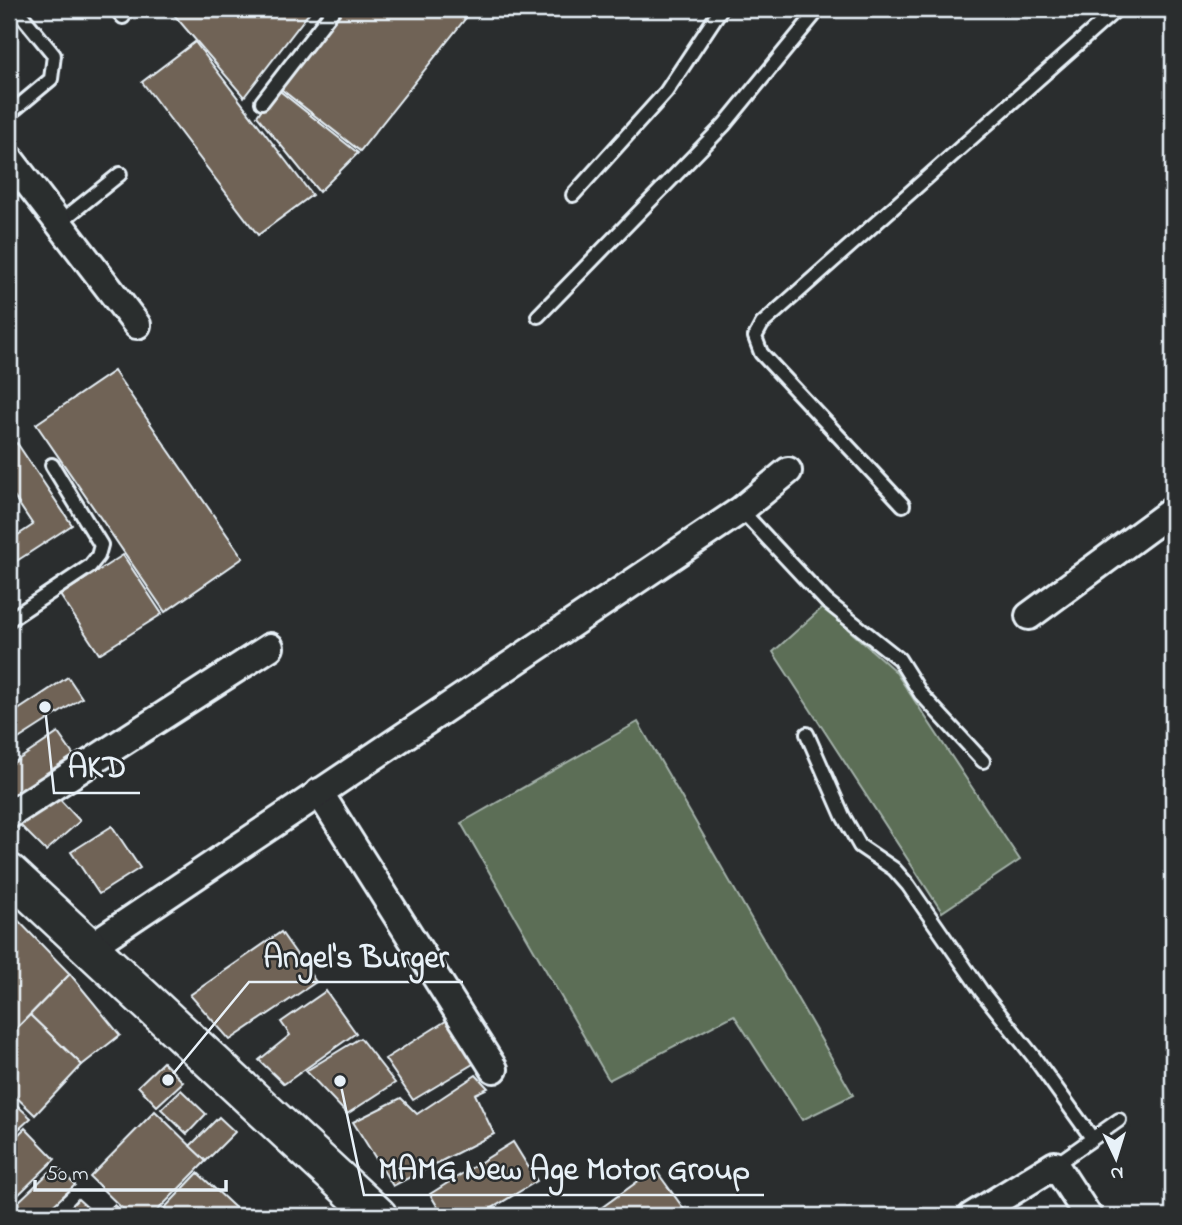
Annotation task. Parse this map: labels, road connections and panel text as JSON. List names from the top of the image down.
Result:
{
  "places": ["AKD", "Angel's Burger", "MAMG New Age Motor Group"],
  "scale_bar": "50 m",
  "north": "bottom"
}
